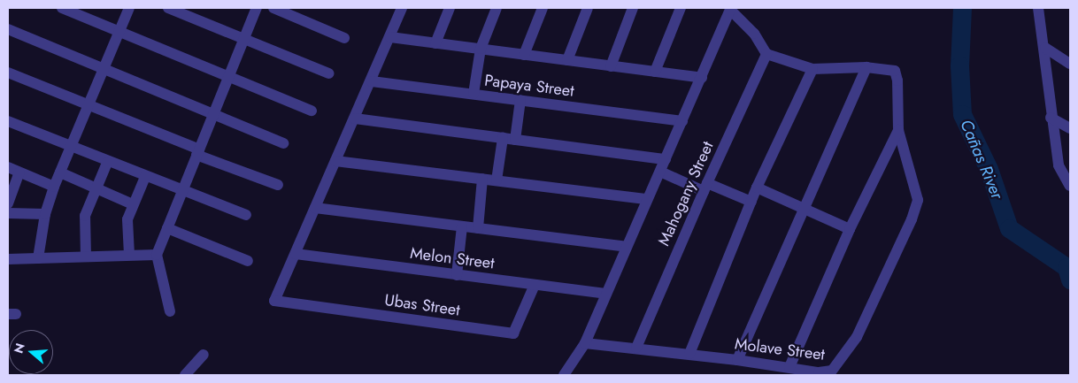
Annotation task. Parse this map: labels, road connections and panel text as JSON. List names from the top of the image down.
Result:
{
  "streets": {
    "street": [
      "Papaya Street",
      "Mahogany Street",
      "Melon Street",
      "Ubas Street",
      "Molave Street"
    ]
  },
  "crossings": [
    ["Mahogany Street", "Molave Street"],
    ["Melon Street", "Ubas Street"]
  ],
  "water": ["Cañas River"],
  "north": "left"
}
